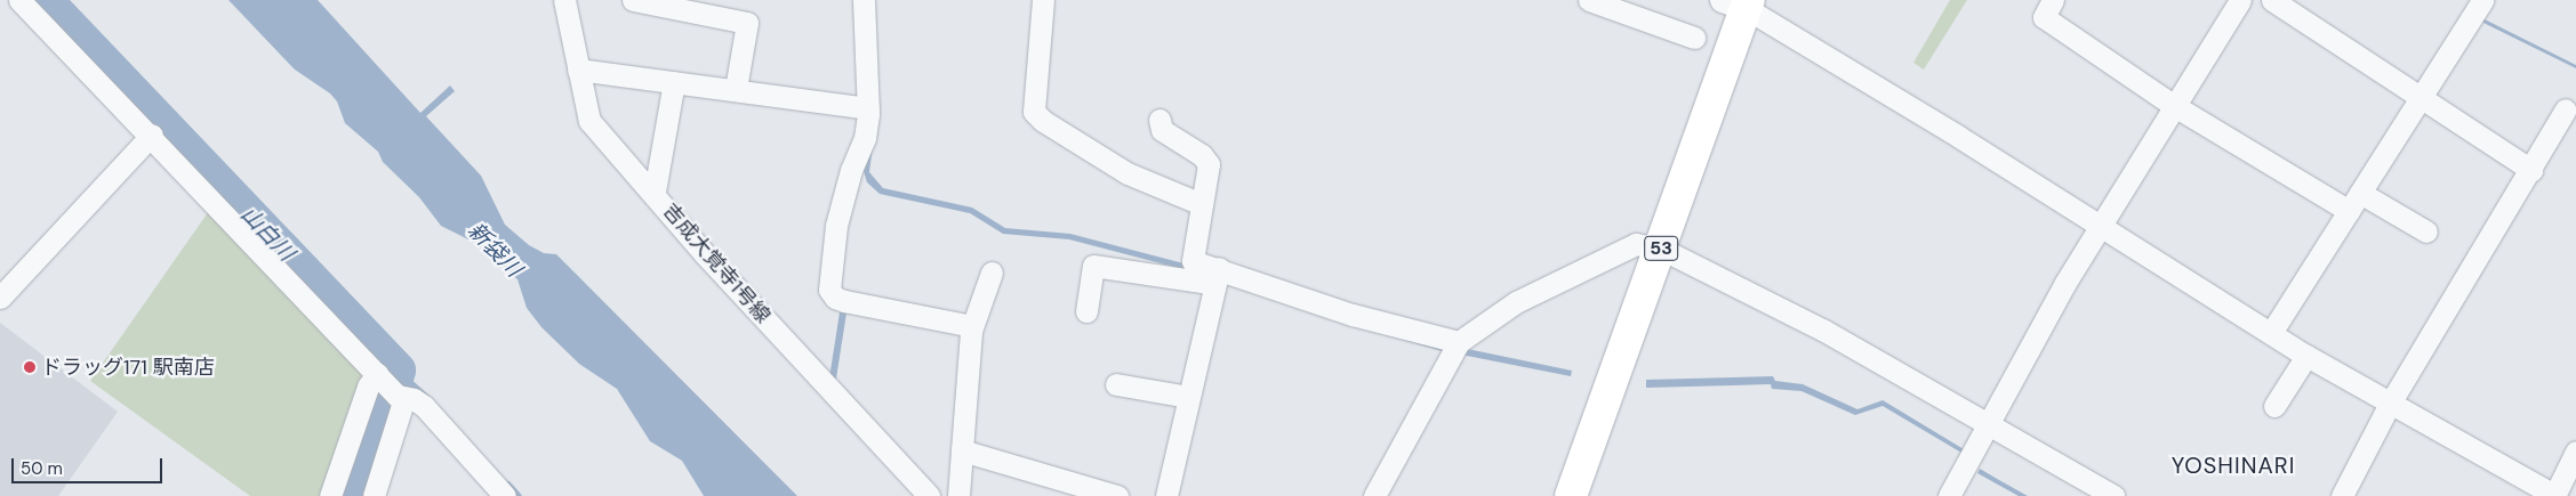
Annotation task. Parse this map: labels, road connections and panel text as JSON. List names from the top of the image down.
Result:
{
  "streets": {
    "highway": ["53"],
    "street": ["吉成大覚寺1号線"]
  },
  "districts": ["YOSHINARI"],
  "water": ["山白川", "新袋川"],
  "places": ["ドラッグ171 駅南店"],
  "scale_bar": "50 m"
}
